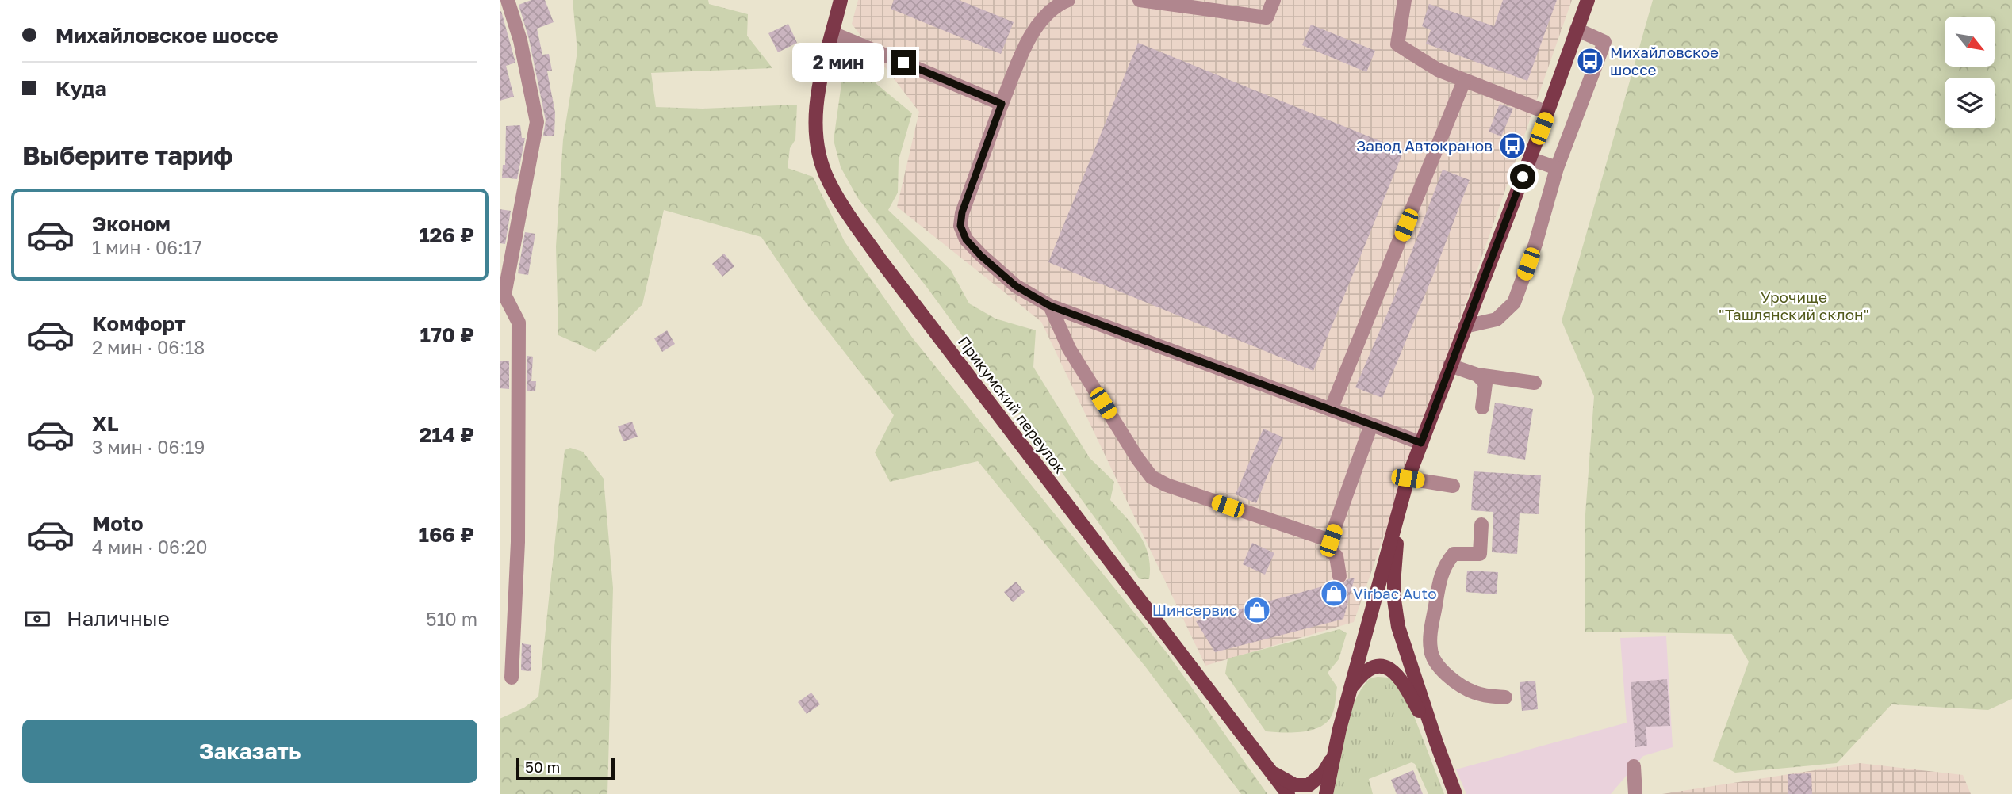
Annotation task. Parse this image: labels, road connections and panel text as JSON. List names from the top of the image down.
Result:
{
  "streets": {
    "main road": ["Прикумский переулок"]
  },
  "parks": ["Урочище \"Ташлянский склон\""],
  "places": {
    "bus stop": ["Михайловское шоссе", "Завод Автокранов"],
    "shop": ["Virbac Auto", "Шинсервис"]
  },
  "scale_bar": "50 m",
  "north": "bottom right",
  "page": {
    "banner": ["Михайловское шоссе", "Куда"],
    "bubble": "2 мин",
    "heading": "Выберите тариф",
    "list": [
      {
        "name": "Эконом",
        "note": "1 мин · 06:17",
        "value": "126 ₽"
      },
      {
        "name": "Комфорт",
        "note": "2 мин · 06:18",
        "value": "170 ₽"
      },
      {
        "name": "XL",
        "note": "3 мин · 06:19",
        "value": "214 ₽"
      },
      {
        "name": "Moto",
        "note": "4 мин · 06:20",
        "value": "166 ₽"
      }
    ],
    "pay": ["Наличные", "510 m"],
    "buttons": "Заказать",
    "scale": "50 m"
  }
}
